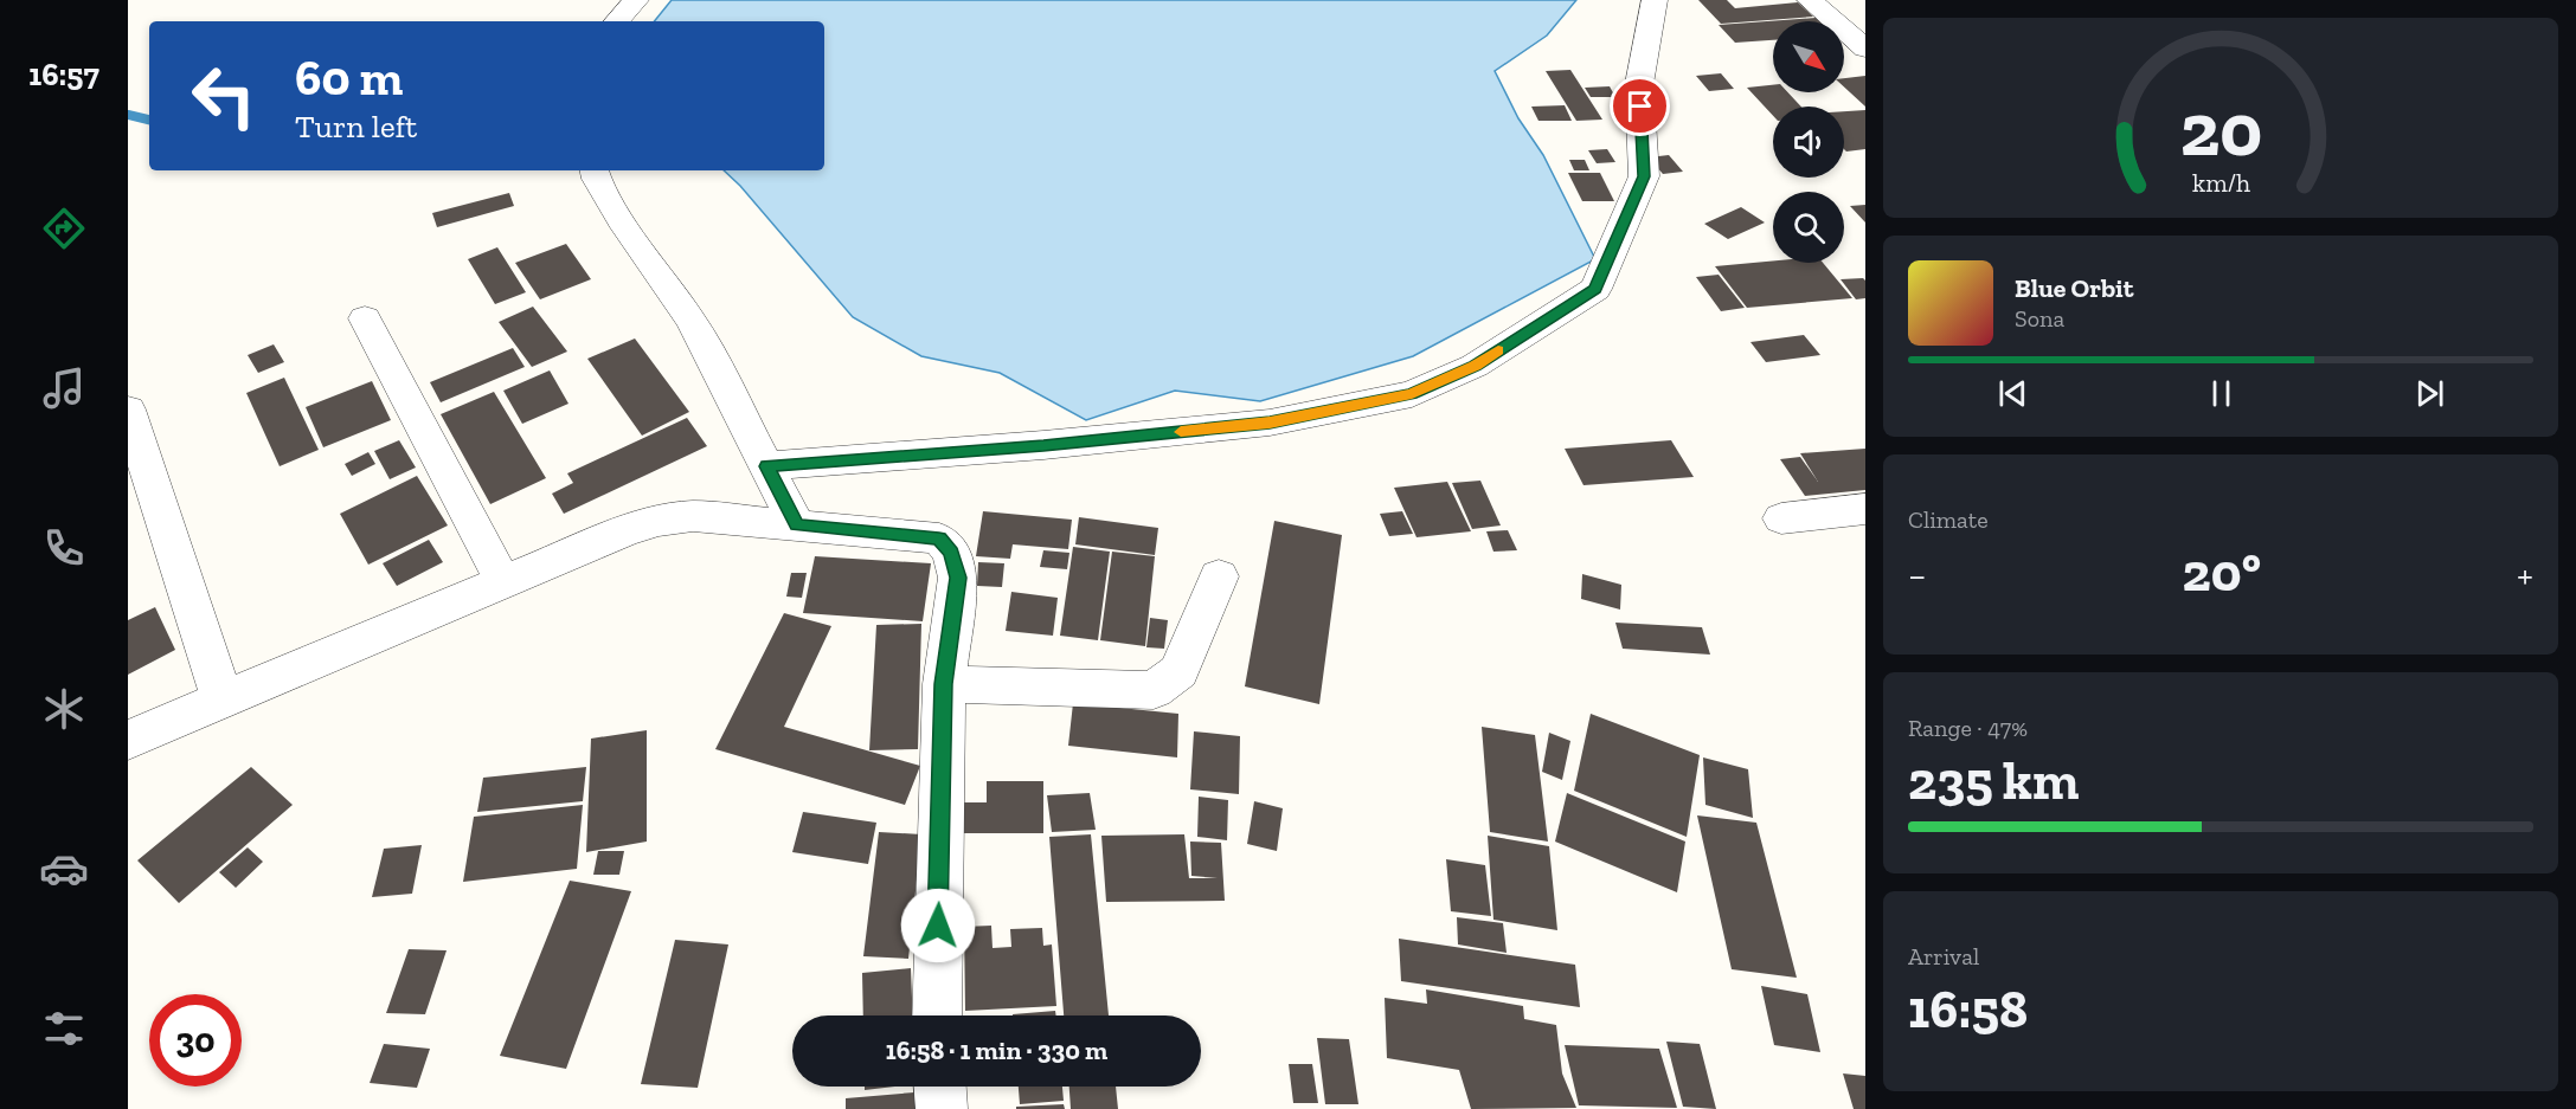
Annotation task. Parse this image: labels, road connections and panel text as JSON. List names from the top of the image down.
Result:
{
  "north": "bottom right",
  "page": {
    "tabs": "16:57",
    "turn": ["60 m", "Turn left"],
    "song": ["Blue Orbit", "Sona"],
    "tile": [
      "Climate",
      ["Range · 47%", "235 km"],
      ["Arrival", "16:58"]
    ],
    "heat": ["−", "20°", "+"],
    "limit": "30",
    "trip": "16:58 · 1 min · 330 m",
    "gauge": ["20", "km/h"]
  }
}
